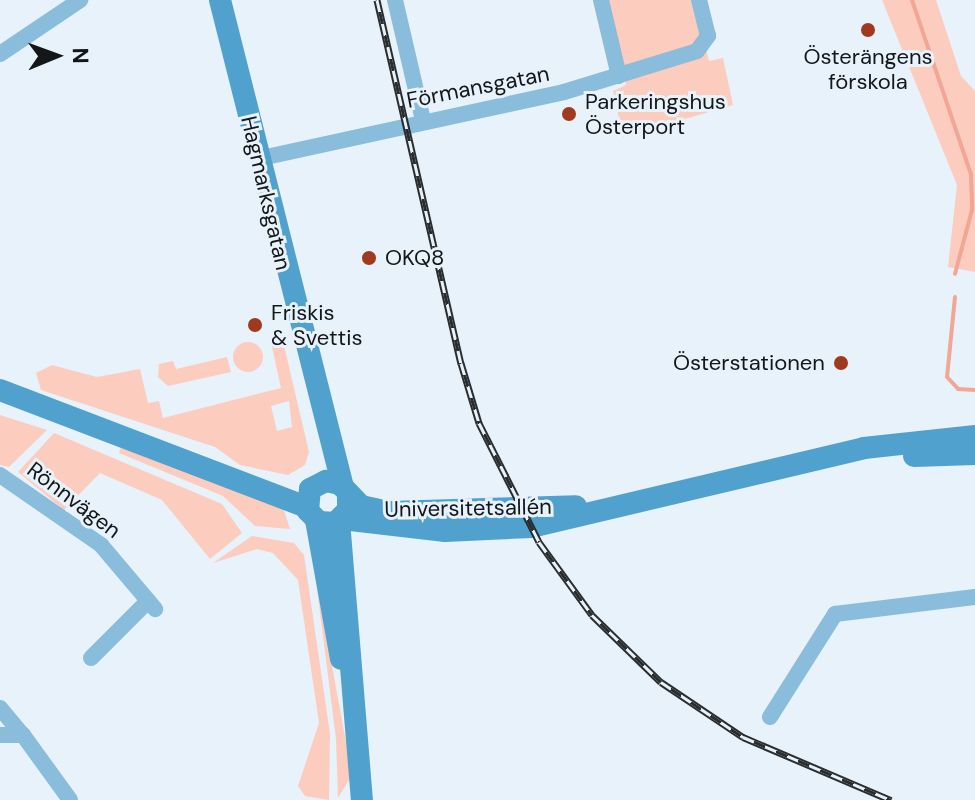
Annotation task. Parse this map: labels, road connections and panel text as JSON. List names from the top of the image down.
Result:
{
  "streets": {
    "street": [
      "Förmansgatan",
      "Hagmarksgatan",
      "Rönnvägen",
      "Universitetsallén"
    ]
  },
  "crossings": [
    ["Förmansgatan", "Hagmarksgatan"],
    ["Hagmarksgatan", "Universitetsallén"]
  ],
  "places": [
    "Österängens förskola",
    "Parkeringshus Österport",
    "OKQ8",
    "Friskis & Svettis",
    "Österstationen"
  ],
  "north": "right"
}
